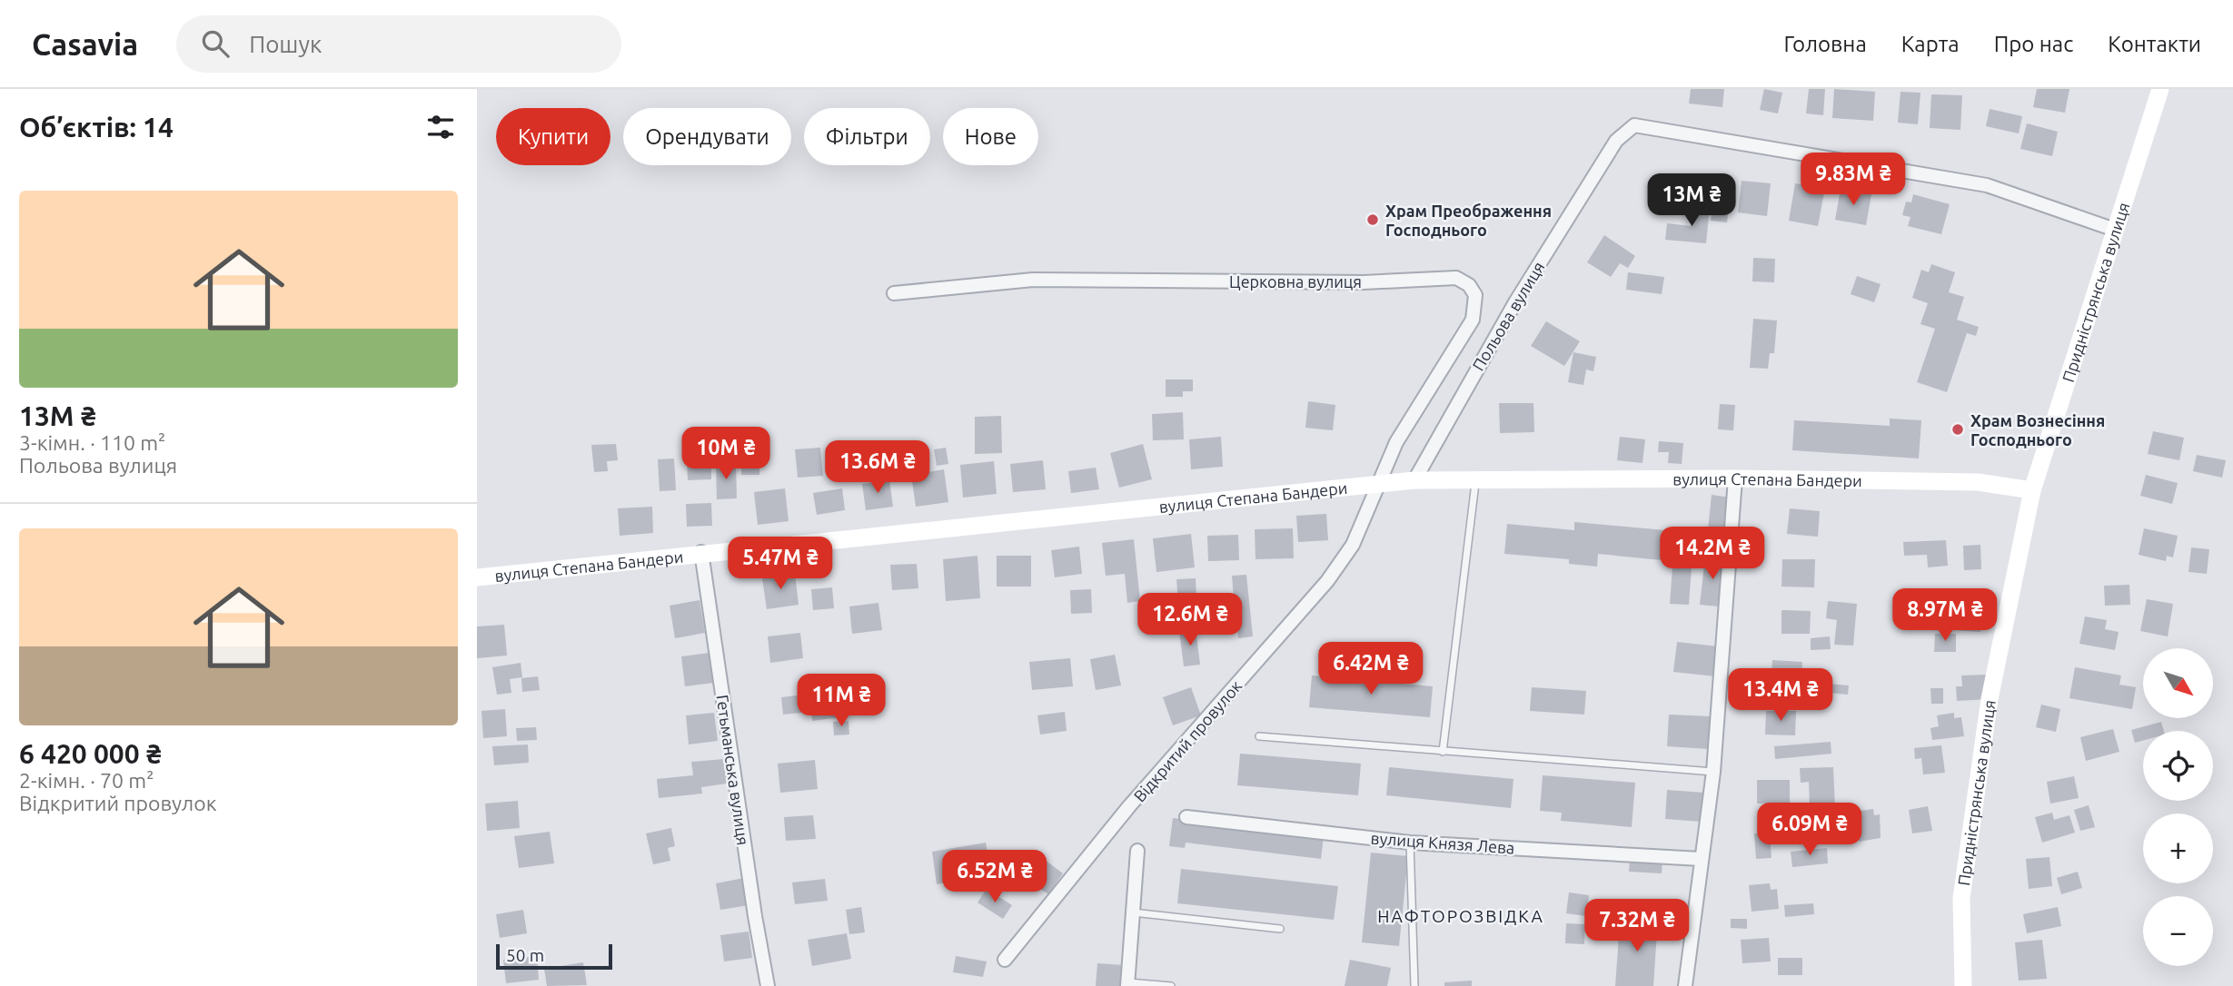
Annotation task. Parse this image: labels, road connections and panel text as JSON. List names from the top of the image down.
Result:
{
  "streets": {
    "street": [
      "Церковна вулиця",
      "Придністрянська вулиця",
      "Польова вулиця",
      "вулиця Степана Бандери",
      "Відкритий провулок",
      "Гетьманська вулиця",
      "вулиця Князя Лева"
    ]
  },
  "crossings": [
    ["Церковна вулиця", "вулиця Степана Бандери"],
    ["Церковна вулиця", "Відкритий провулок"],
    ["Придністрянська вулиця", "Польова вулиця"],
    ["Придністрянська вулиця", "вулиця Степана Бандери"],
    ["Польова вулиця", "вулиця Степана Бандери"],
    ["вулиця Степана Бандери", "Відкритий провулок"],
    ["вулиця Степана Бандери", "Гетьманська вулиця"]
  ],
  "districts": ["НАФТОРОЗВІДКА"],
  "places": ["Храм Преображення Господнього", "Храм Вознесіння Господнього"],
  "scale_bar": "50 m",
  "north": "bottom right",
  "page": {
    "header": "Casavia",
    "search": "Пошук",
    "nav": [
      "Головна",
      "Карта",
      "Про нас",
      "Контакти"
    ],
    "heading": "Об’єктів: 14",
    "chip": [
      "Купити",
      "Орендувати",
      "Фільтри",
      "Нове"
    ],
    "price": [
      "9.83M ₴",
      "13M ₴",
      "10M ₴",
      "13.6M ₴",
      "14.2M ₴",
      "5.47M ₴",
      "8.97M ₴",
      "12.6M ₴",
      "6.42M ₴",
      "13.4M ₴",
      "11M ₴",
      "6.09M ₴",
      "6.52M ₴",
      "7.32M ₴"
    ],
    "list": [
      {
        "name": "13M ₴",
        "note": "3-кімн. · 110 m² · Польова вулиця"
      },
      {
        "name": "6 420 000 ₴",
        "note": "2-кімн. · 70 m² · Відкритий провулок"
      }
    ],
    "map_buttons": ["+", "−"],
    "scale": "50 m"
  }
}
